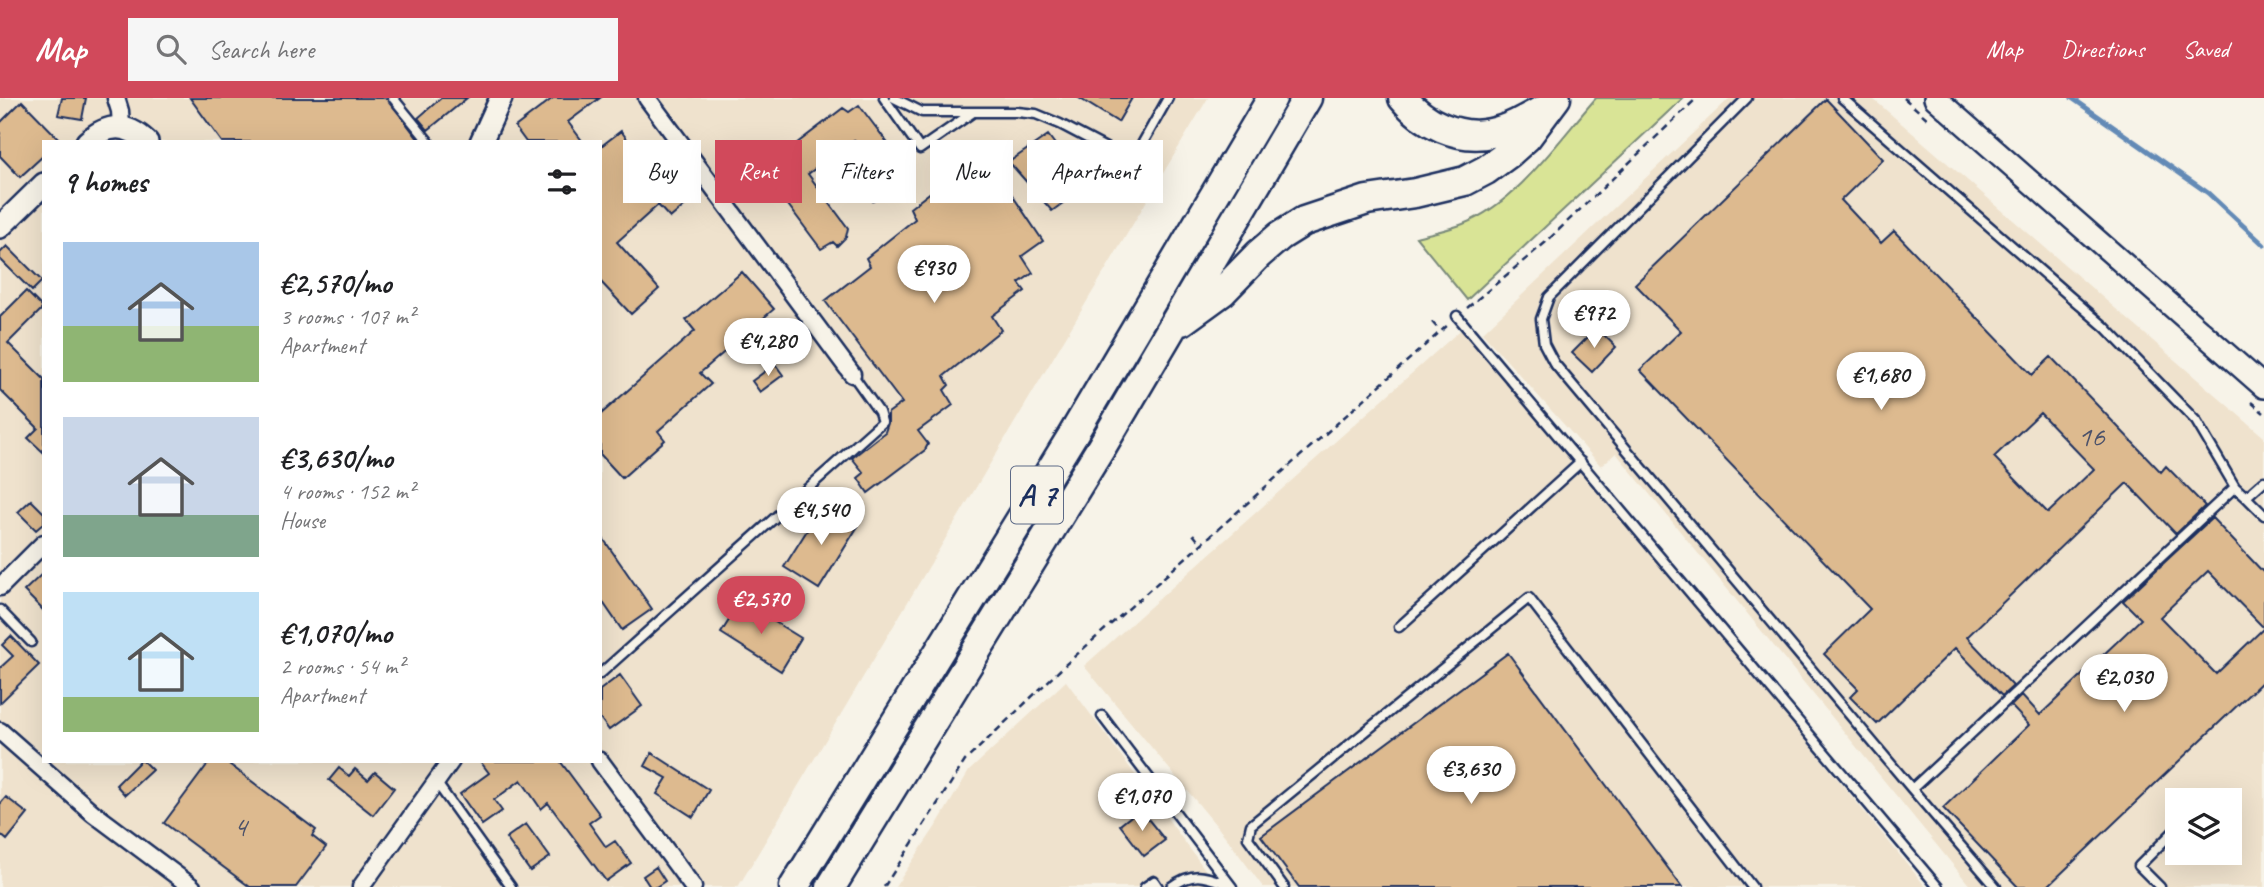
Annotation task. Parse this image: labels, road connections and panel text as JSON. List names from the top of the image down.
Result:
{
  "streets": {
    "highway": ["A 7"]
  },
  "house_numbers": ["16", "4"],
  "page": {
    "header": "Map",
    "search": "Search here",
    "nav": ["Map", "Directions", "Saved"],
    "chip": [
      "Buy",
      "Rent",
      "Filters",
      "New",
      "Apartment"
    ],
    "heading": "9 homes",
    "list": [
      {
        "name": "€2,570/mo",
        "note": "3 rooms · 107 m² · Apartment"
      },
      {
        "name": "€3,630/mo",
        "note": "4 rooms · 152 m² · House"
      },
      {
        "name": "€1,070/mo",
        "note": "2 rooms · 54 m² · Apartment"
      }
    ],
    "price": [
      "€930",
      "€972",
      "€4,280",
      "€1,680",
      "€4,540",
      "€2,570",
      "€2,030",
      "€3,630",
      "€1,070"
    ]
  }
}
